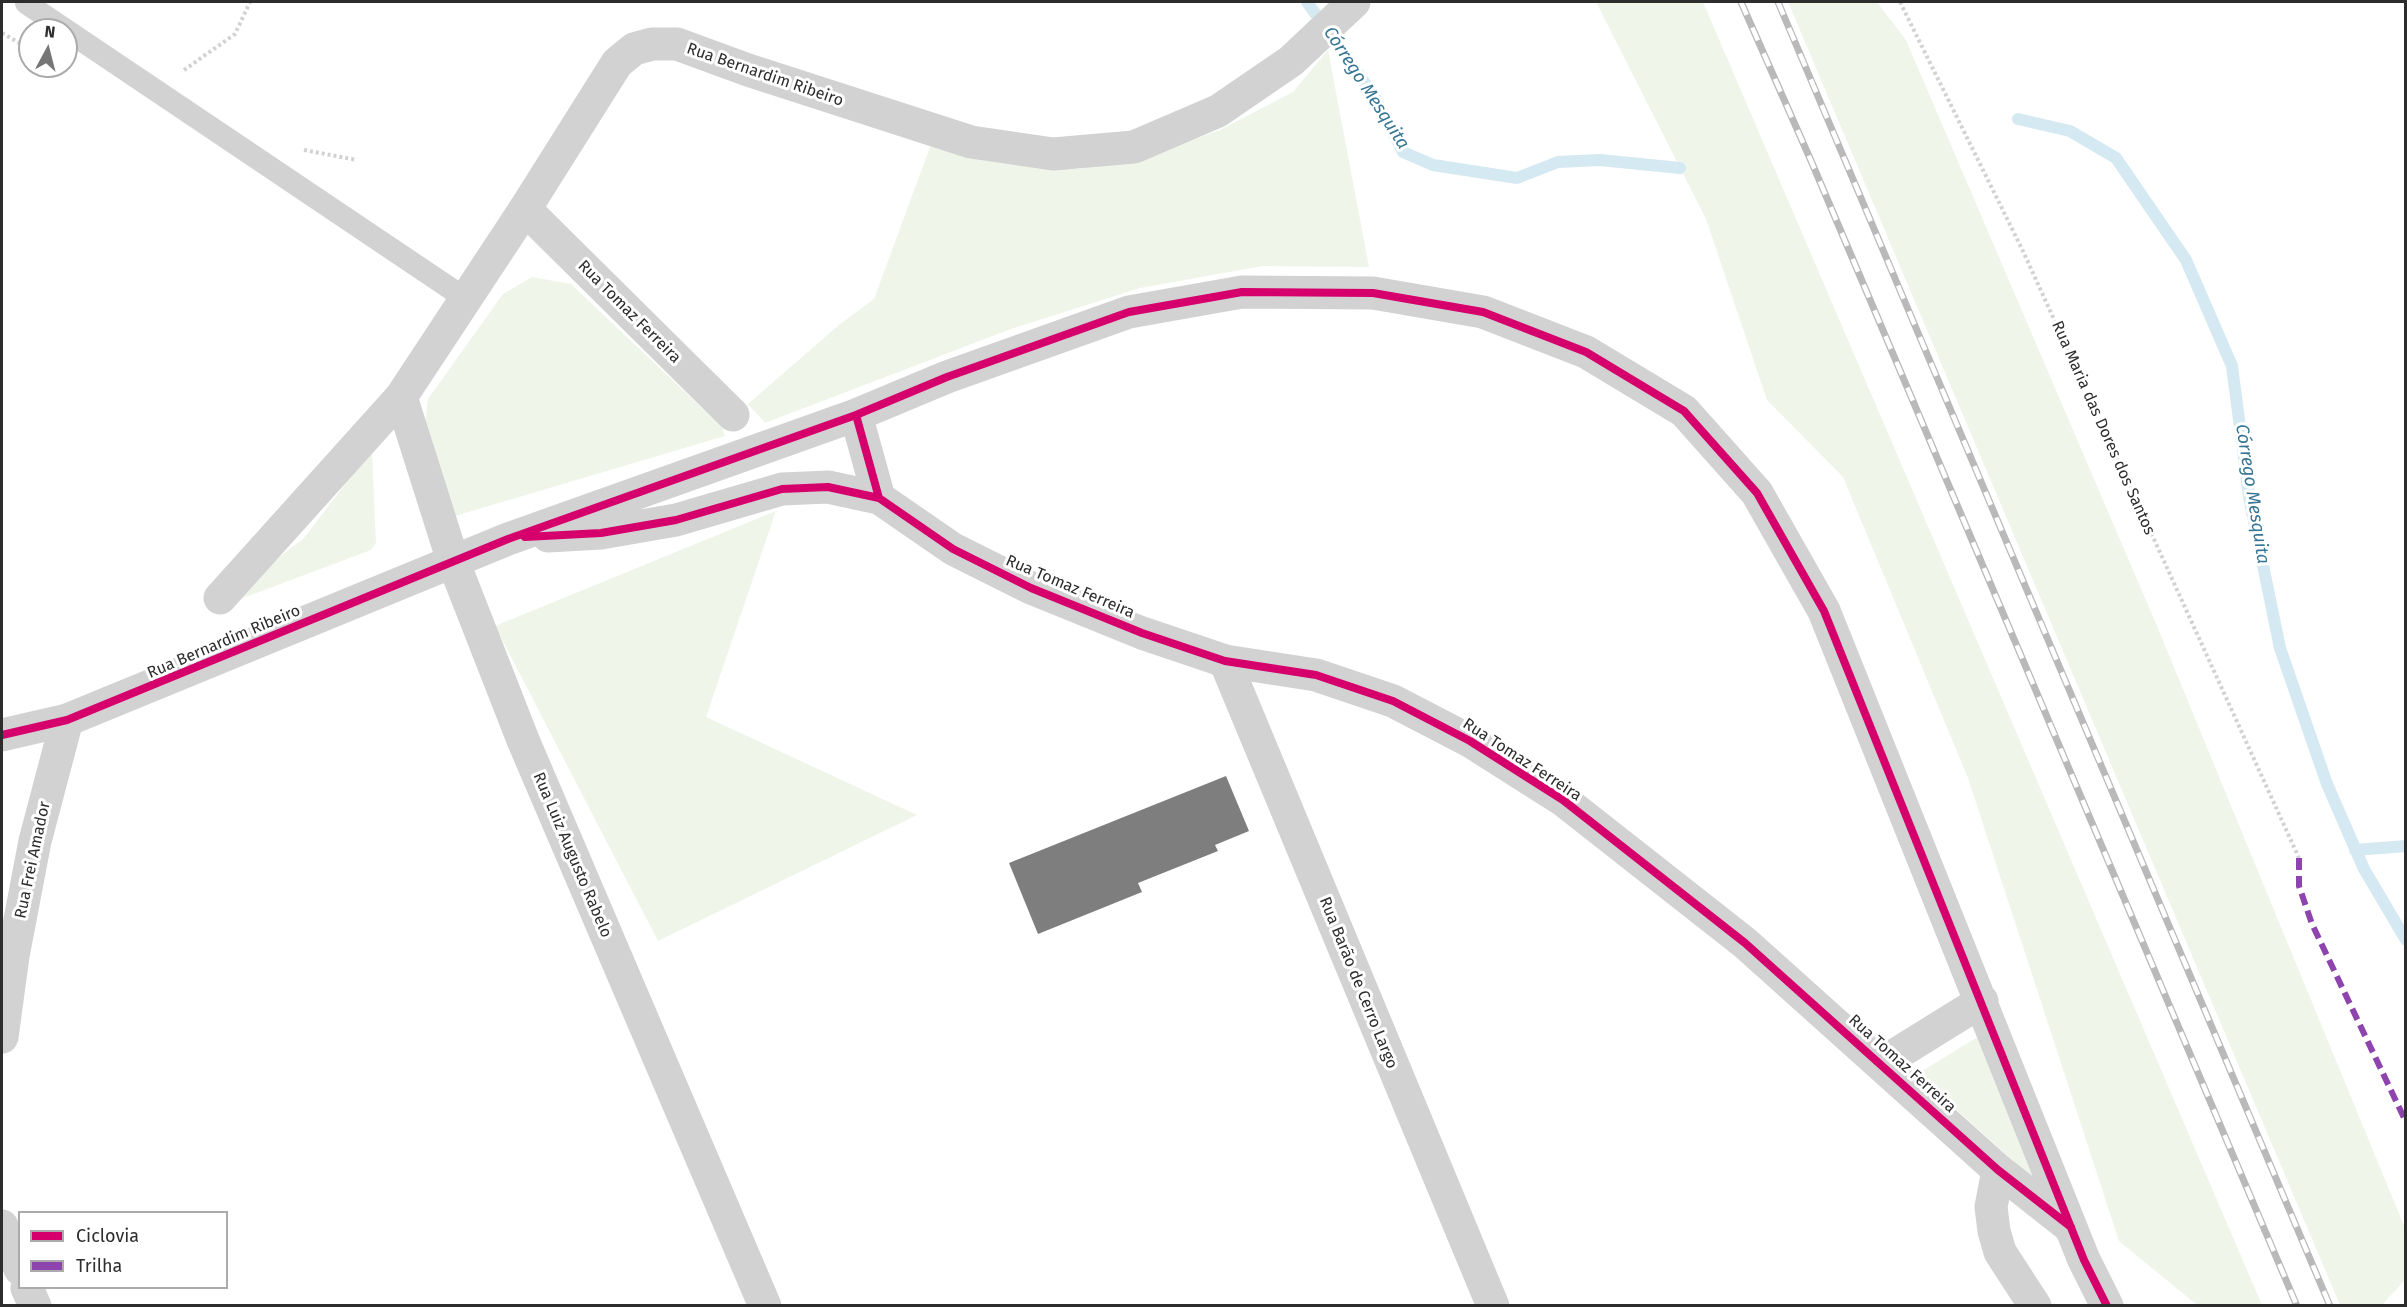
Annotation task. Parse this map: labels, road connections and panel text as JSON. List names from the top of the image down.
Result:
{
  "streets": {
    "street": [
      "Rua Bernardim Ribeiro",
      "Rua Tomaz Ferreira",
      "Rua Luiz Augusto Rabelo",
      "Rua Frei Amador",
      "Rua Barão de Cerro Largo"
    ],
    "path": ["Rua Maria das Dores dos Santos"]
  },
  "crossings": [
    ["Rua Bernardim Ribeiro", "Rua Tomaz Ferreira"],
    ["Rua Bernardim Ribeiro", "Rua Luiz Augusto Rabelo"],
    ["Rua Bernardim Ribeiro", "Rua Frei Amador"],
    ["Rua Tomaz Ferreira", "Rua Barão de Cerro Largo"]
  ],
  "water": ["Córrego Mesquita"],
  "legend": ["Ciclovia", "Trilha"],
  "north": "top"
}
